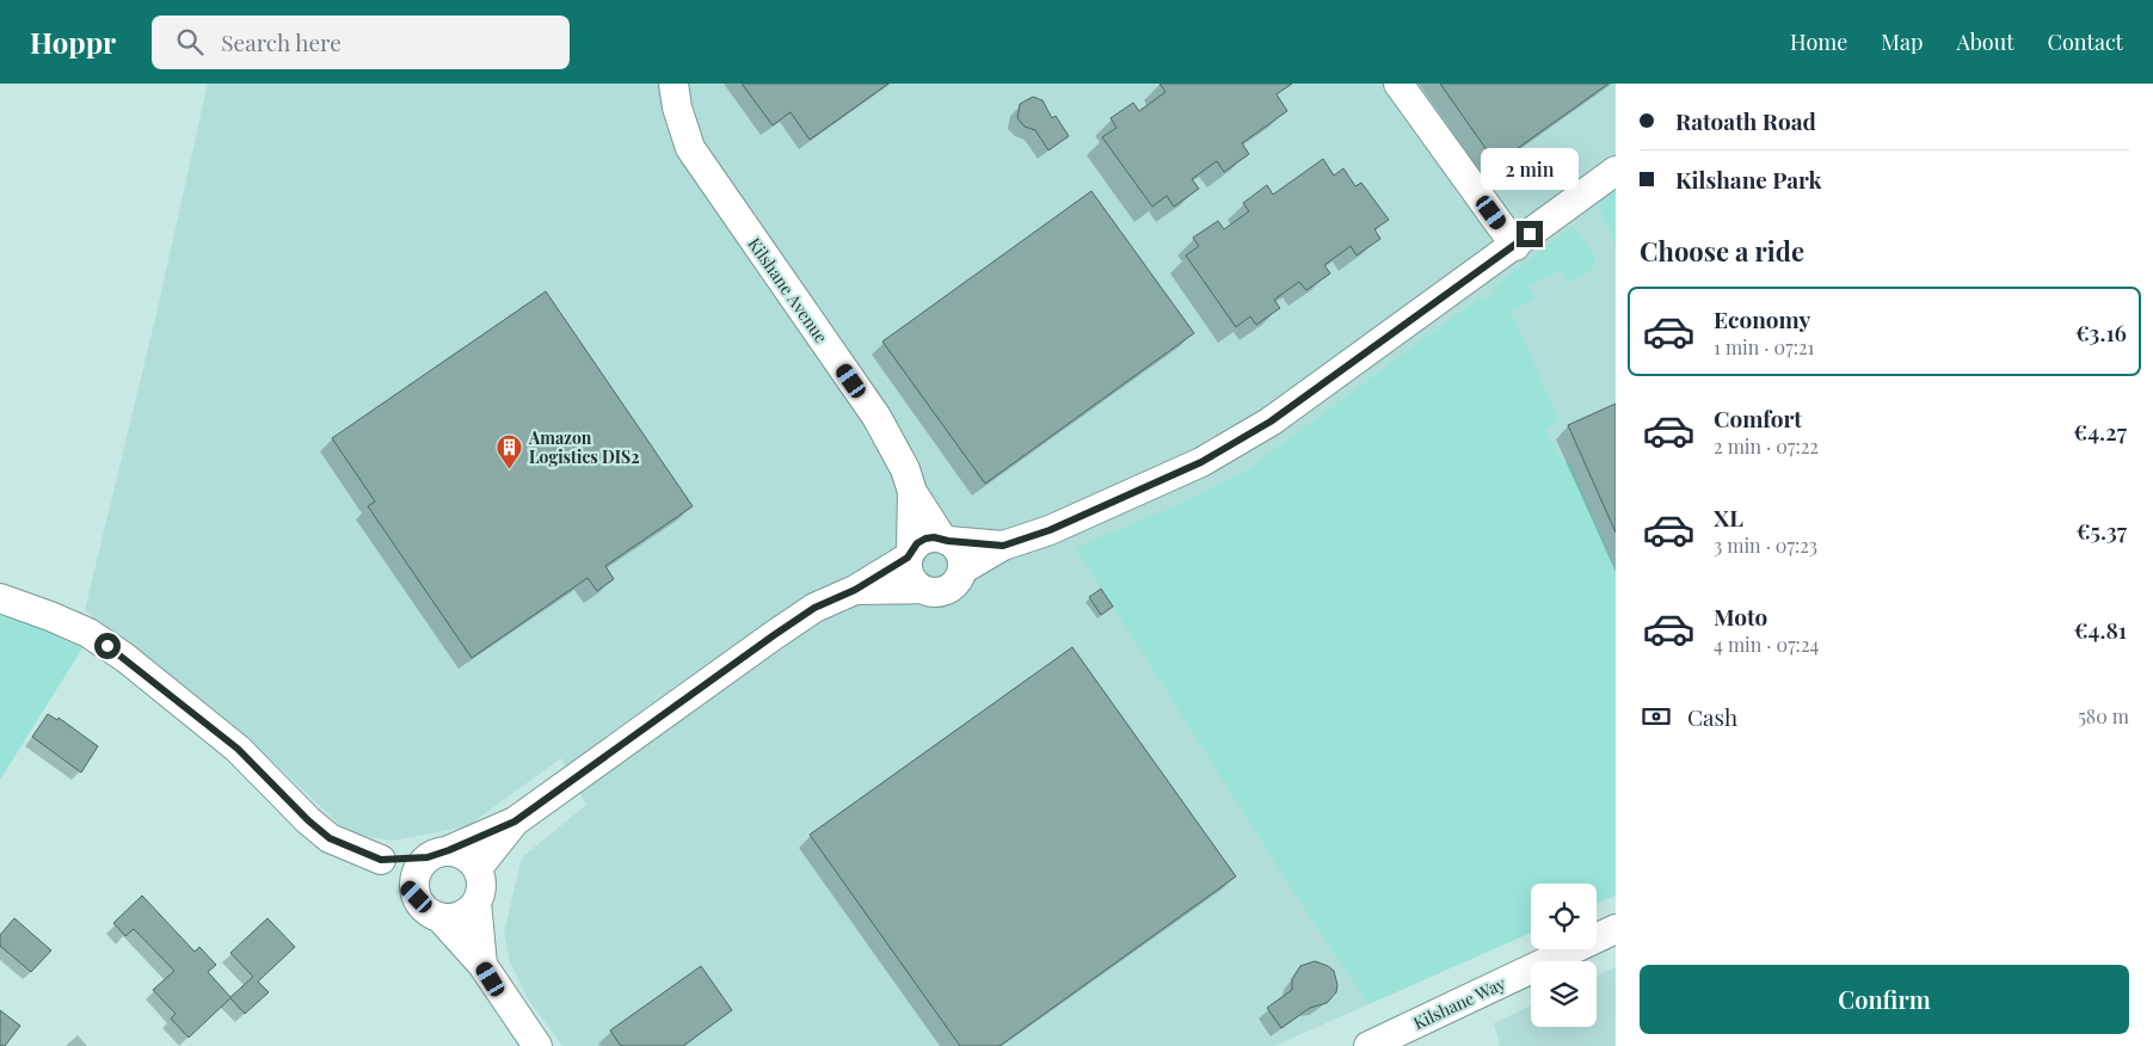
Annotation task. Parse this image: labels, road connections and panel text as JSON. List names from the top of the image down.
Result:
{
  "streets": {
    "street": ["Kilshane Avenue", "Kilshane Way"]
  },
  "places": {
    "building": ["Amazon Logistics DIS2"]
  },
  "page": {
    "header": "Hoppr",
    "search": "Search here",
    "nav": [
      "Home",
      "Map",
      "About",
      "Contact"
    ],
    "banner": ["Ratoath Road", "Kilshane Park"],
    "bubble": "2 min",
    "heading": "Choose a ride",
    "list": [
      {
        "name": "Economy",
        "note": "1 min · 07:21",
        "value": "€3.16"
      },
      {
        "name": "Comfort",
        "note": "2 min · 07:22",
        "value": "€4.27"
      },
      {
        "name": "XL",
        "note": "3 min · 07:23",
        "value": "€5.37"
      },
      {
        "name": "Moto",
        "note": "4 min · 07:24",
        "value": "€4.81"
      }
    ],
    "pay": ["Cash", "580 m"],
    "buttons": "Confirm"
  }
}
